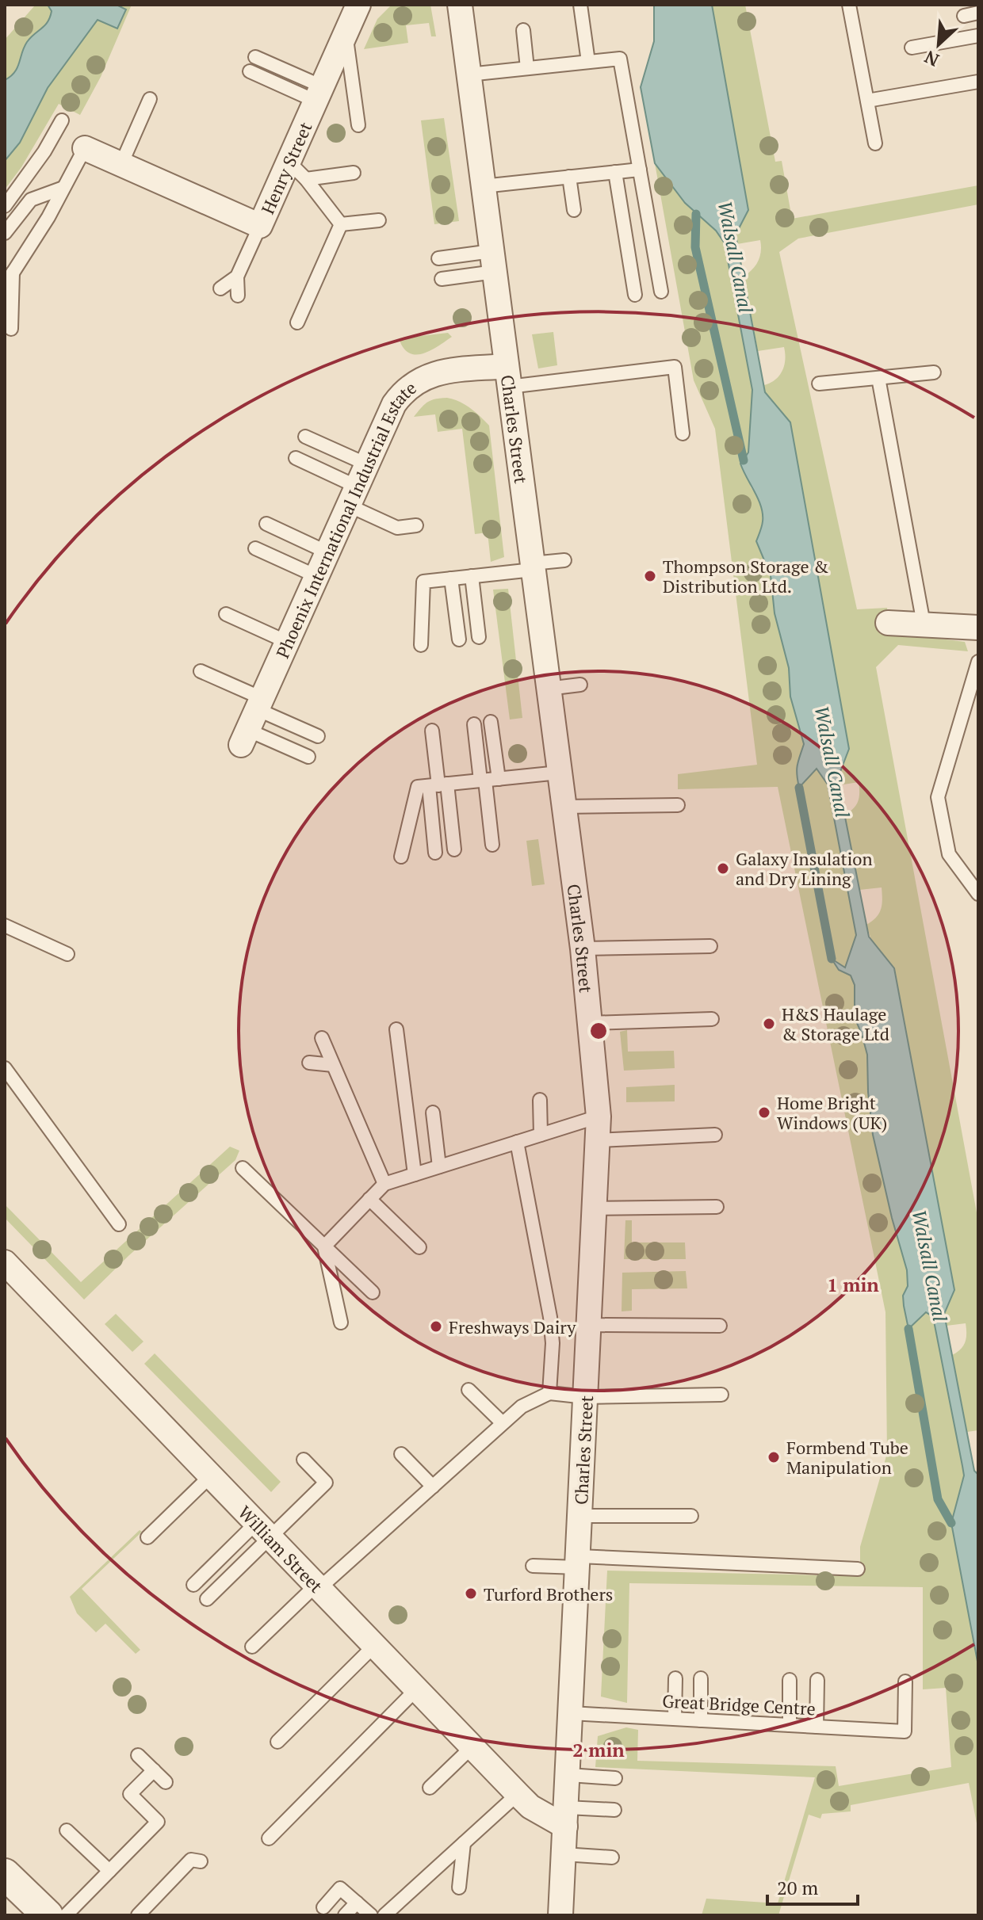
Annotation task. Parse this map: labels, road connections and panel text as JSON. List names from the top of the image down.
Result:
{
  "streets": {
    "street": [
      "Henry Street",
      "Charles Street",
      "Phoenix International Industrial Estate",
      "William Street"
    ],
    "lane": ["Great Bridge Centre"]
  },
  "crossings": [
    ["Charles Street", "Phoenix International Industrial Estate"],
    ["Charles Street", "William Street"],
    ["Charles Street", "Great Bridge Centre"]
  ],
  "water": ["Walsall Canal"],
  "places": [
    "Thompson Storage & Distribution Ltd.",
    "Galaxy Insulation and Dry Lining",
    "H&S Haulage & Storage Ltd",
    "Home Bright Windows (UK)",
    "Freshways Dairy",
    "Formbend Tube Manipulation",
    "Turford Brothers"
  ],
  "scale_bar": "20 m",
  "north": "bottom left",
  "rings": ["1 min", "2 min"]
}
